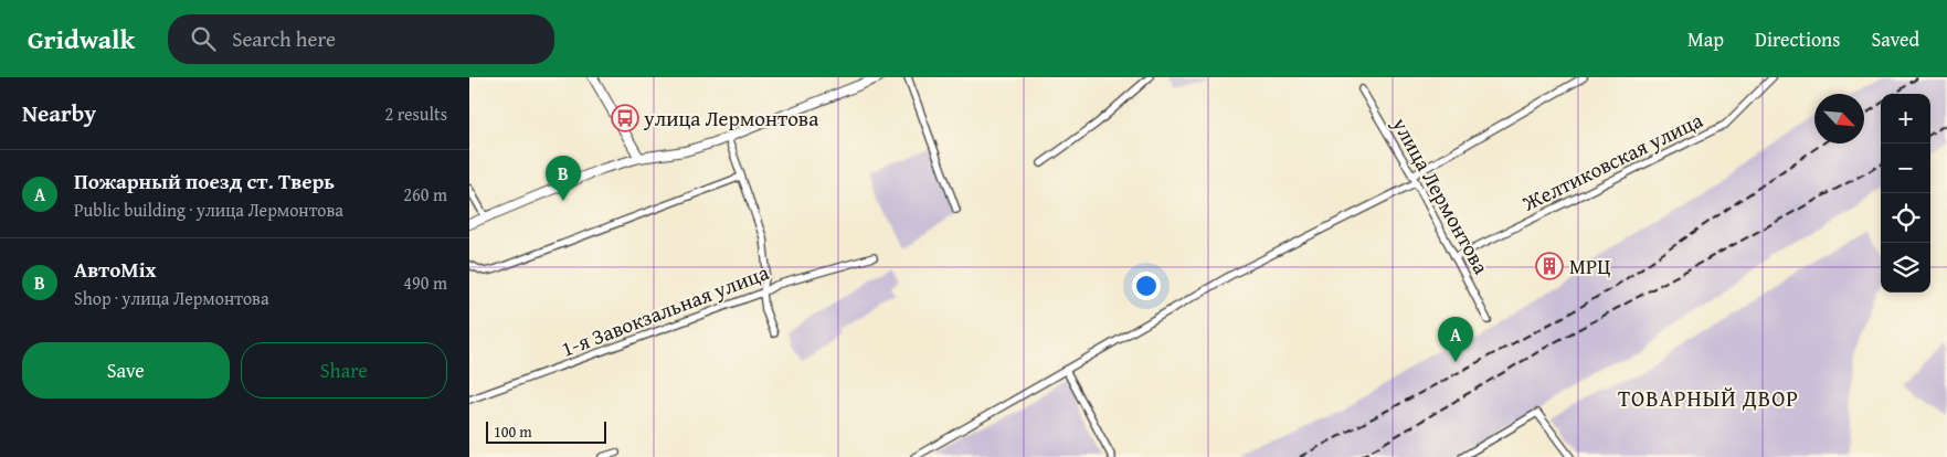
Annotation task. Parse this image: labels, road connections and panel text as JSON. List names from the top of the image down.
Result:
{
  "streets": {
    "street": ["Желтиковская улица", "улица Лермонтова", "1-я Завокзальная улица"]
  },
  "crossings": [
    ["Желтиковская улица", "улица Лермонтова"]
  ],
  "districts": ["ТОВАРНЫЙ ДВОР"],
  "places": {
    "bus stop": ["улица Лермонтова"],
    "building": ["МРЦ"]
  },
  "scale_bar": "100 m",
  "north": "bottom right",
  "page": {
    "header": "Gridwalk",
    "search": "Search here",
    "nav": ["Map", "Directions", "Saved"],
    "heading": ["Nearby", "2 results"],
    "map_buttons": ["+", "−"],
    "list": [
      {
        "mark": "A",
        "name": "Пожарный поезд ст. Тверь",
        "note": "Public building · улица Лермонтова",
        "value": "260 m"
      },
      {
        "mark": "B",
        "name": "АвтоMix",
        "note": "Shop · улица Лермонтова",
        "value": "490 m"
      }
    ],
    "pins": ["B", "A"],
    "buttons": ["Save", "Share"],
    "scale": "100 m"
  }
}
